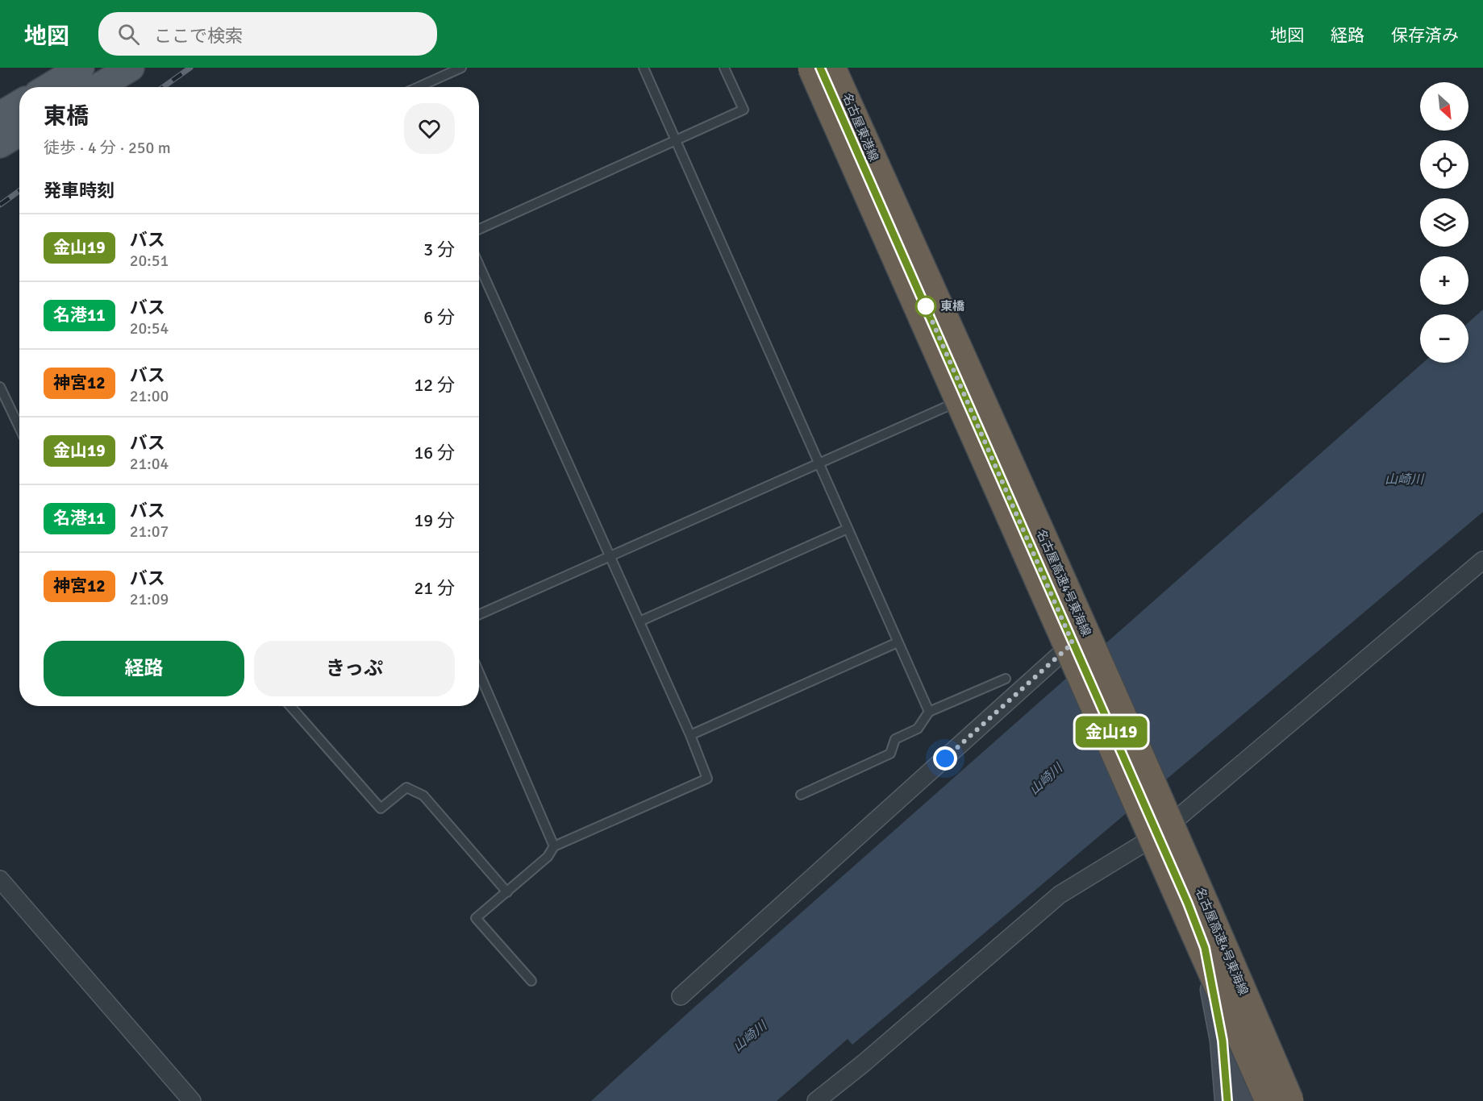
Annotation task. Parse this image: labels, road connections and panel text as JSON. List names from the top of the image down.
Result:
{
  "streets": {
    "highway": ["名古屋高速4号東海線"],
    "main road": ["名古屋東港線"]
  },
  "crossings": [
    ["名古屋東港線", "名古屋高速4号東海線"]
  ],
  "water": ["山崎川"],
  "places": ["東橋"],
  "lines": ["bus line 金山19"],
  "north": "bottom right",
  "page": {
    "header": "地図",
    "search": "ここで検索",
    "nav": ["地図", "経路", "保存済み"],
    "on_map": "金山19",
    "map_buttons": ["+", "−"],
    "heading": [
      ["東橋", "徒歩 · 4 分 · 250 m"],
      "発車時刻"
    ],
    "list": [
      {
        "mark": "金山19",
        "name": "バス",
        "note": "20:51",
        "value": "3 分"
      },
      {
        "mark": "名港11",
        "name": "バス",
        "note": "20:54",
        "value": "6 分"
      },
      {
        "mark": "神宮12",
        "name": "バス",
        "note": "21:00",
        "value": "12 分"
      },
      {
        "mark": "金山19",
        "name": "バス",
        "note": "21:04",
        "value": "16 分"
      },
      {
        "mark": "名港11",
        "name": "バス",
        "note": "21:07",
        "value": "19 分"
      },
      {
        "mark": "神宮12",
        "name": "バス",
        "note": "21:09",
        "value": "21 分"
      }
    ],
    "buttons": ["経路", "きっぷ"]
  }
}
